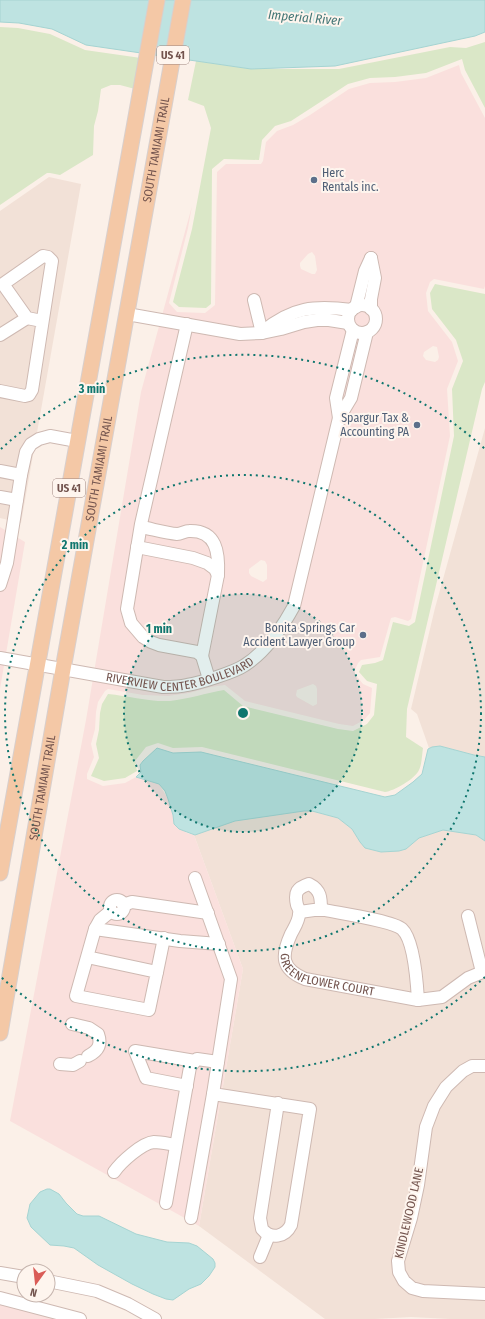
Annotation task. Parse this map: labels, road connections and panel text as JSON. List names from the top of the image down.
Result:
{
  "streets": {
    "main road": ["US 41", "SOUTH TAMIAMI TRAIL"],
    "street": ["RIVERVIEW CENTER BOULEVARD", "GREENFLOWER COURT", "KINDLEWOOD LANE"]
  },
  "crossings": [
    ["US 41", "RIVERVIEW CENTER BOULEVARD"],
    ["SOUTH TAMIAMI TRAIL", "RIVERVIEW CENTER BOULEVARD"]
  ],
  "water": ["Imperial River"],
  "places": ["Herc Rentals inc.", "Spargur Tax & Accounting PA", "Bonita Springs Car Accident Lawyer Group"],
  "north": "bottom",
  "rings": ["3 min", "2 min", "1 min"]
}
